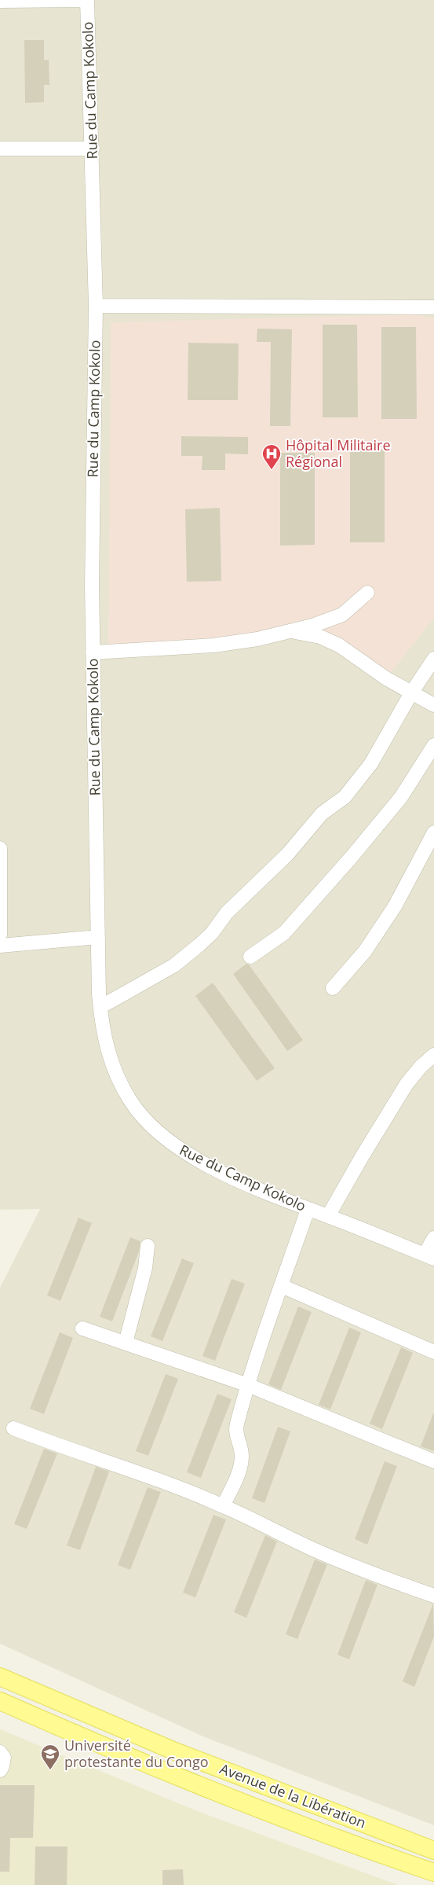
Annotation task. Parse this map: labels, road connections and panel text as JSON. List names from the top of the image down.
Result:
{
  "streets": {
    "main road": ["Avenue de la Libération"],
    "street": ["Rue du Camp Kokolo"]
  },
  "places": {
    "hospital": ["Hôpital Militaire Régional"],
    "school or university": ["Université protestante du Congo"]
  }
}
